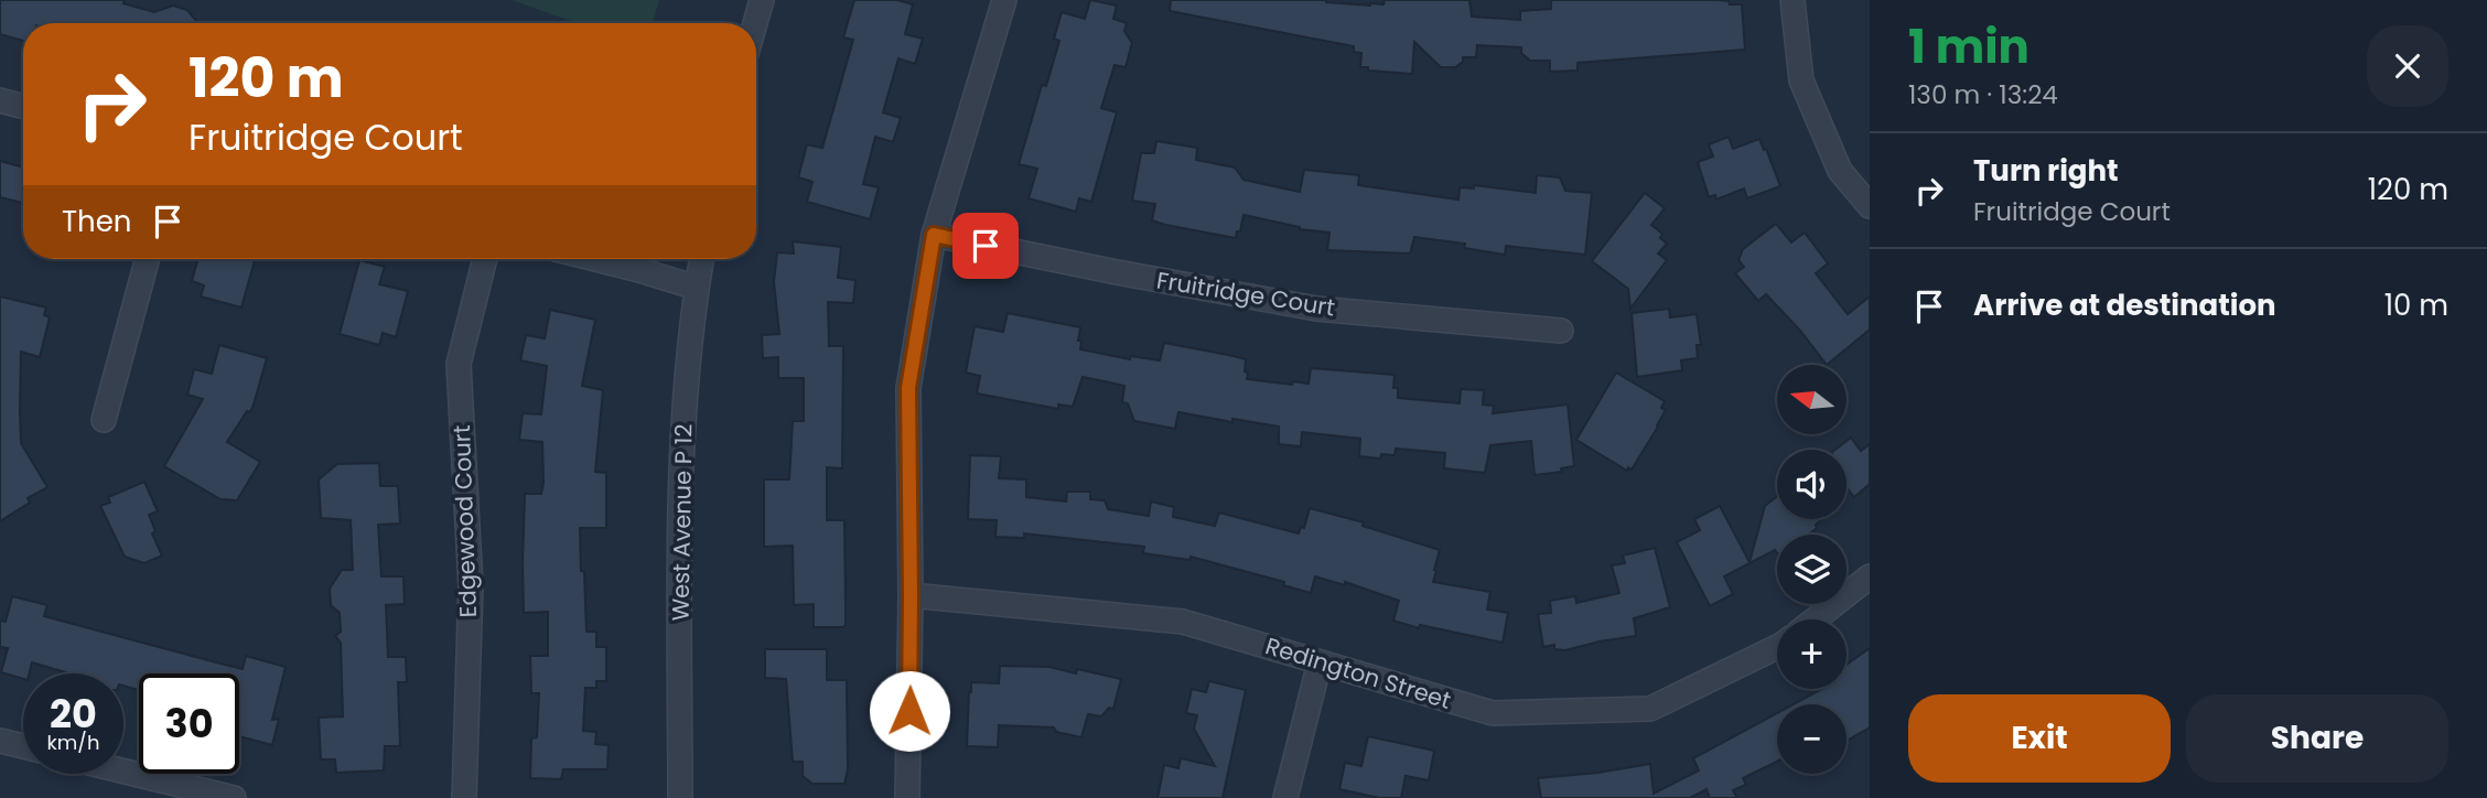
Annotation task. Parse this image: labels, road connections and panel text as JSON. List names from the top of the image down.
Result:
{
  "streets": {
    "street": [
      "Fruitridge Court",
      "Edgewood Court",
      "West Avenue P 12",
      "Redington Street"
    ]
  },
  "north": "left",
  "page": {
    "heading": ["1 min", "130 m · 13:24"],
    "turn": ["120 m", "Fruitridge Court"],
    "list": [
      {
        "name": "Turn right",
        "note": "Fruitridge Court",
        "value": "120 m"
      },
      {
        "name": "Arrive at destination",
        "value": "10 m"
      }
    ],
    "then": "Then",
    "map_buttons": ["+", "−"],
    "speed": "20 km/h",
    "limit": "30",
    "buttons": ["Exit", "Share"]
  }
}
